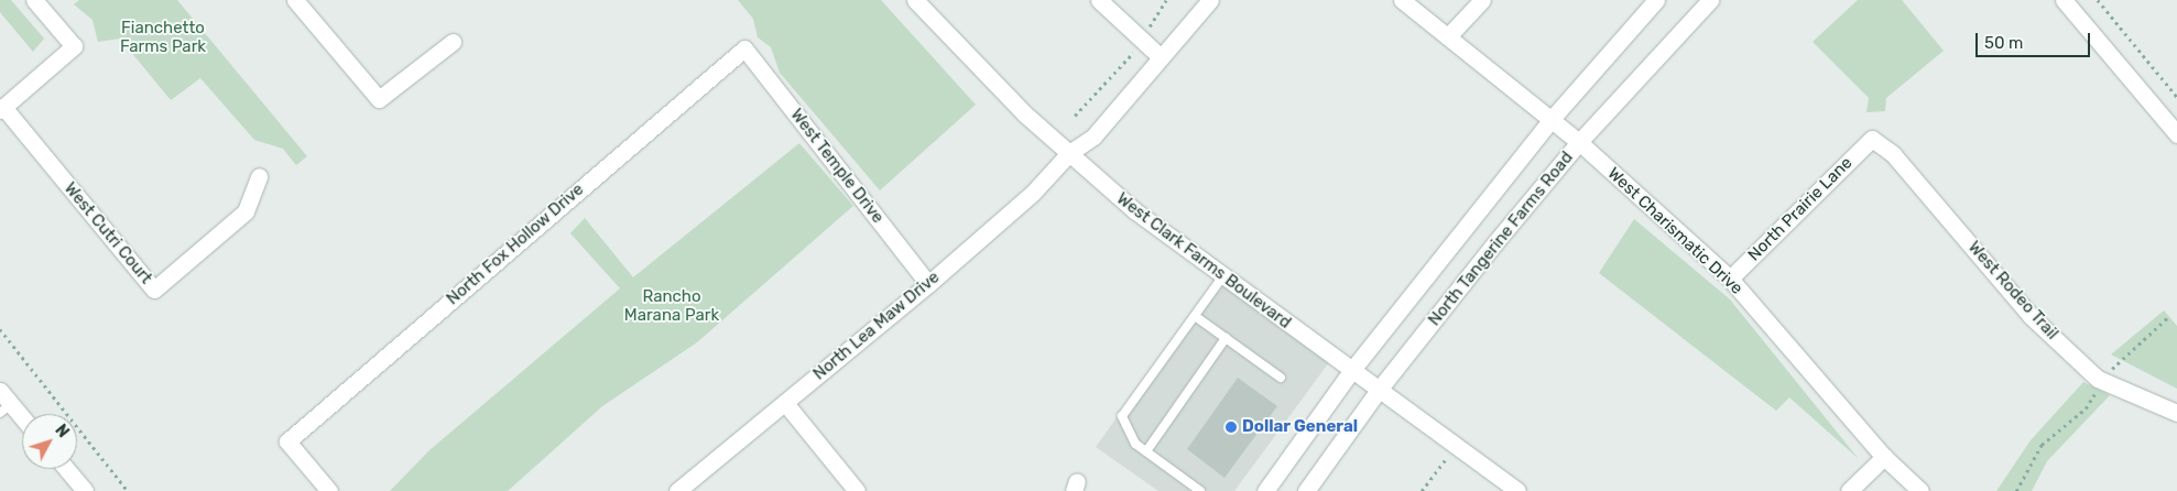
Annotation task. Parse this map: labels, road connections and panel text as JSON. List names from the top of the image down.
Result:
{
  "streets": {
    "street": [
      "West Temple Drive",
      "North Prairie Lane",
      "West Charismatic Drive",
      "West Cutri Court",
      "North Tangerine Farms Road",
      "North Fox Hollow Drive",
      "West Clark Farms Boulevard",
      "West Rodeo Trail",
      "North Lea Maw Drive"
    ]
  },
  "crossings": [
    ["West Temple Drive", "North Fox Hollow Drive"],
    ["West Temple Drive", "North Lea Maw Drive"],
    ["North Prairie Lane", "West Charismatic Drive"],
    ["North Prairie Lane", "West Rodeo Trail"],
    ["West Charismatic Drive", "North Tangerine Farms Road"],
    ["North Tangerine Farms Road", "West Clark Farms Boulevard"],
    ["West Clark Farms Boulevard", "North Lea Maw Drive"]
  ],
  "parks": ["Fianchetto Farms Park", "Rancho Marana Park"],
  "places": ["Dollar General"],
  "scale_bar": "50 m",
  "north": "top right"
}
